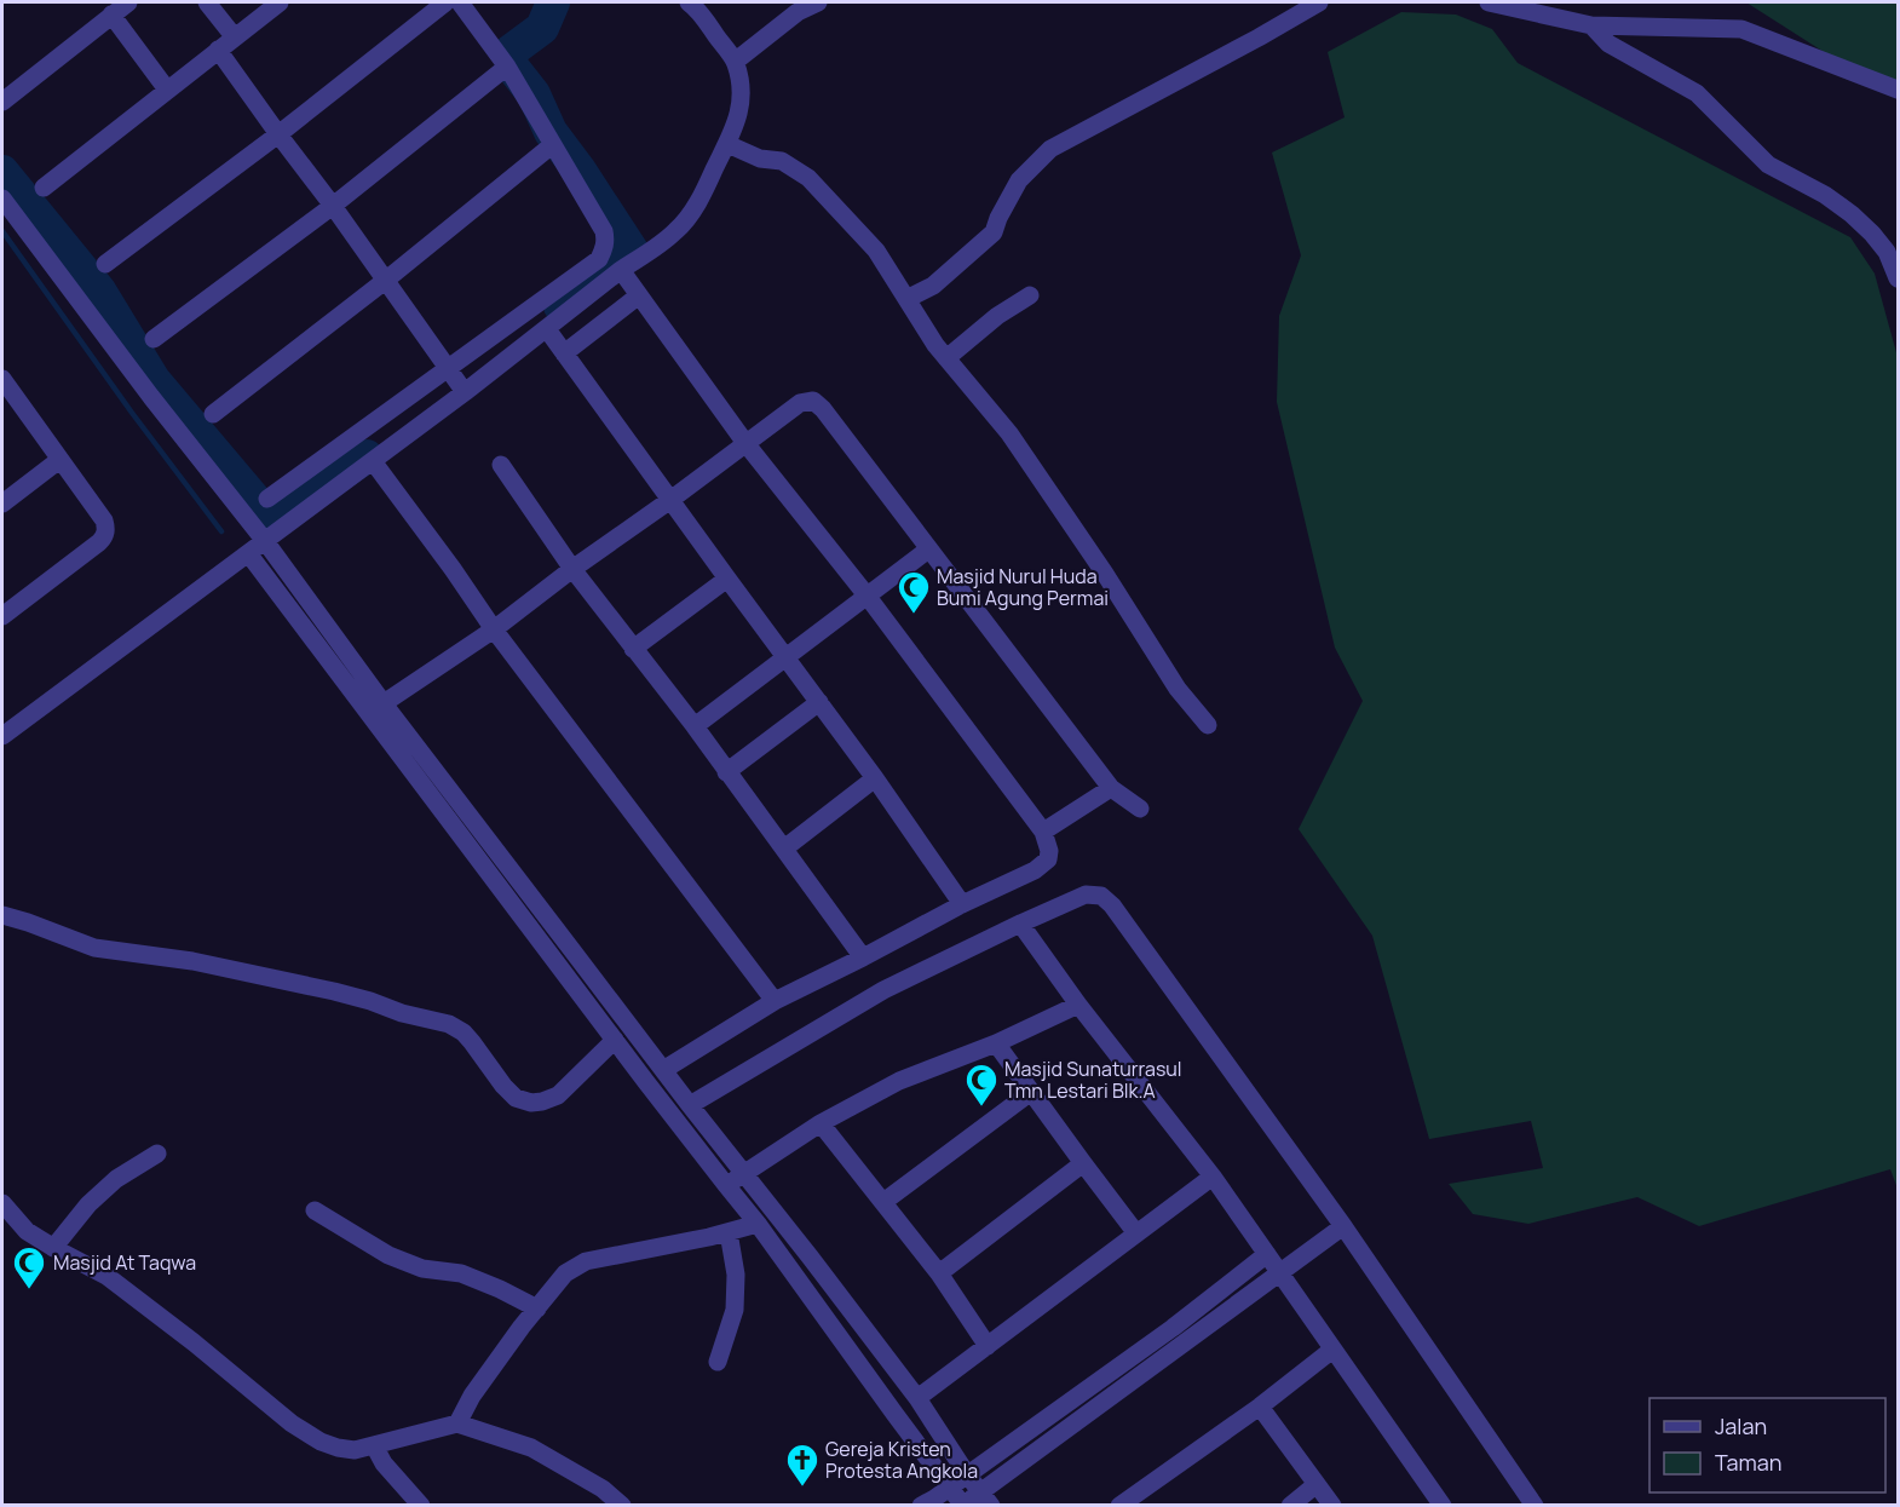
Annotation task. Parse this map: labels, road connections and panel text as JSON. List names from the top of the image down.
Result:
{
  "places": {
    "mosque": ["Masjid Nurul Huda Bumi Agung Permai", "Masjid Sunaturrasul Tmn Lestari Blk.A", "Masjid At Taqwa"],
    "church": ["Gereja Kristen Protesta Angkola"]
  },
  "legend": ["Jalan", "Taman"]
}
